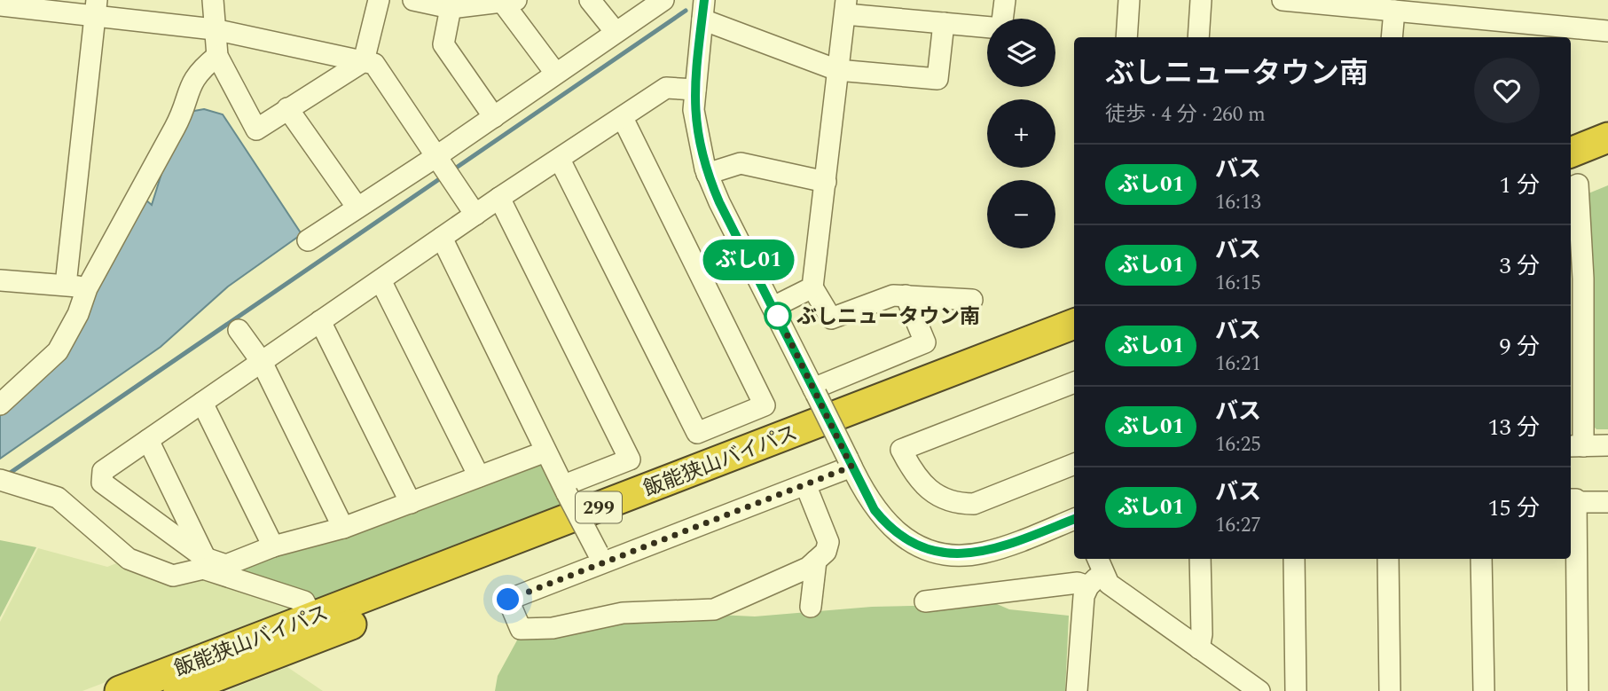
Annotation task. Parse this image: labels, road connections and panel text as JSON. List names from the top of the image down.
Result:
{
  "streets": {
    "highway": ["飯能狭山バイパス", "299"]
  },
  "places": ["ぶしニュータウン南"],
  "lines": ["bus line ぶし01"],
  "page": {
    "on_map": "ぶし01",
    "map_buttons": ["+", "−"],
    "heading": ["ぶしニュータウン南", "徒歩 · 4 分 · 260 m"],
    "list": [
      {
        "mark": "ぶし01",
        "name": "バス",
        "note": "16:13",
        "value": "1 分"
      },
      {
        "mark": "ぶし01",
        "name": "バス",
        "note": "16:15",
        "value": "3 分"
      },
      {
        "mark": "ぶし01",
        "name": "バス",
        "note": "16:21",
        "value": "9 分"
      },
      {
        "mark": "ぶし01",
        "name": "バス",
        "note": "16:25",
        "value": "13 分"
      },
      {
        "mark": "ぶし01",
        "name": "バス",
        "note": "16:27",
        "value": "15 分"
      }
    ]
  }
}
